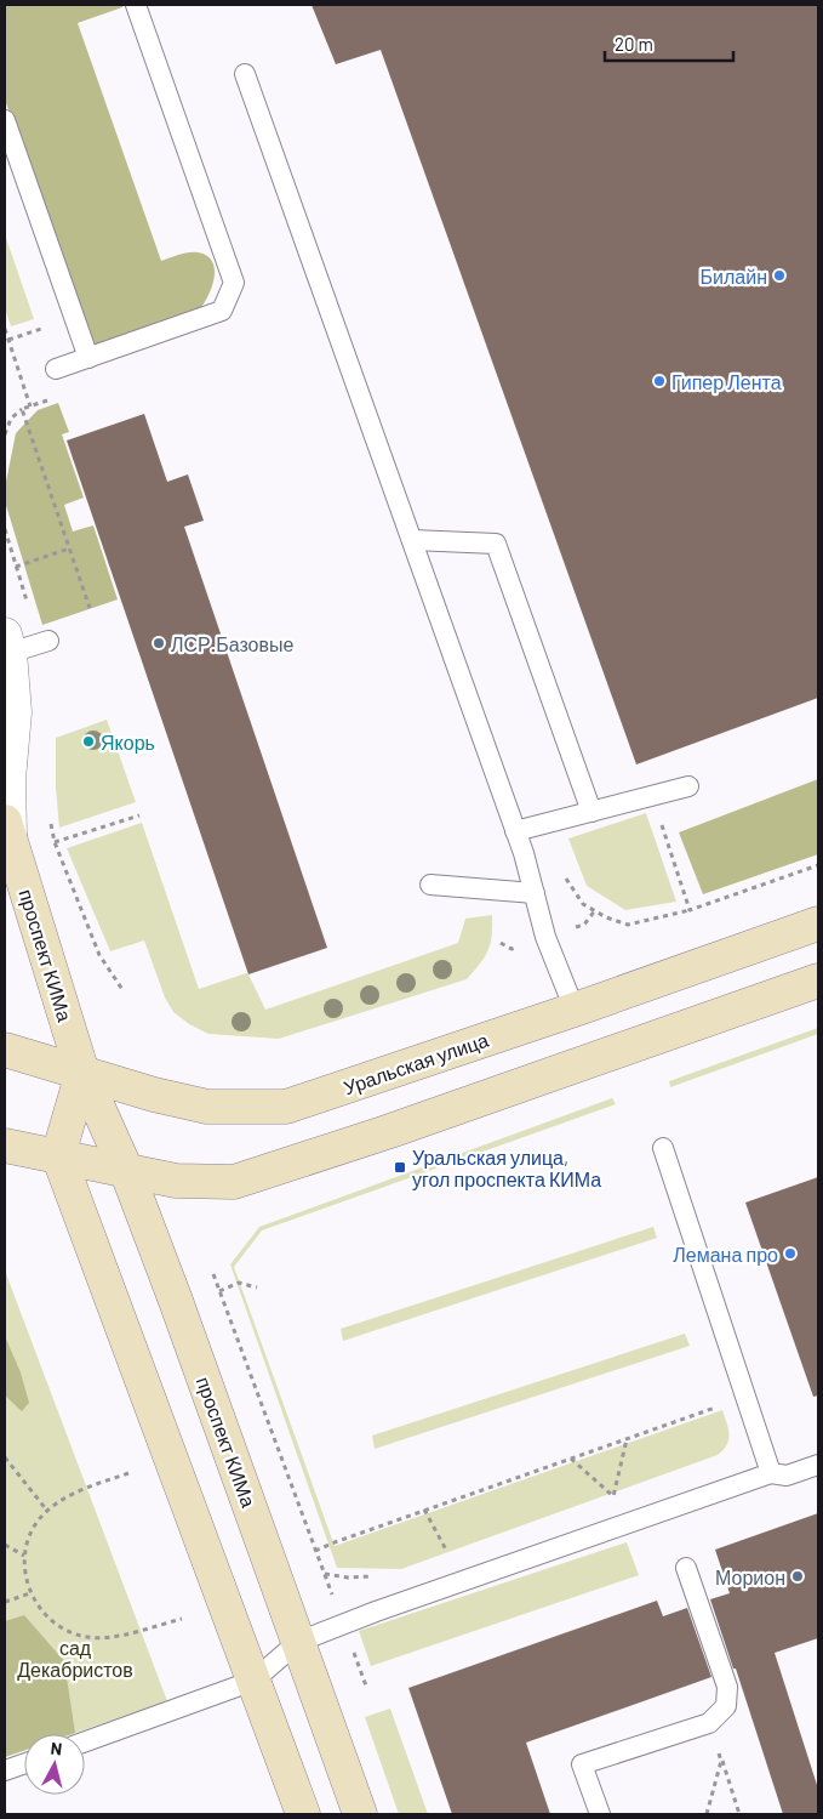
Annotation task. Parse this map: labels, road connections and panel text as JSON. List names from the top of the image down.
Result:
{
  "streets": {
    "main road": ["проспект КИМа", "Уральская улица"]
  },
  "crossings": [
    ["проспект КИМа", "Уральская улица"]
  ],
  "parks": ["сад Декабристов"],
  "places": {
    "other": [
      "Билайн",
      "Гипер Лента",
      "ЛСР.Базовые",
      "Якорь",
      "Лемана про",
      "Морион"
    ],
    "transit": ["Уральская улица, угол проспекта КИМа"]
  },
  "scale_bar": "20 m",
  "north": "top"
}
